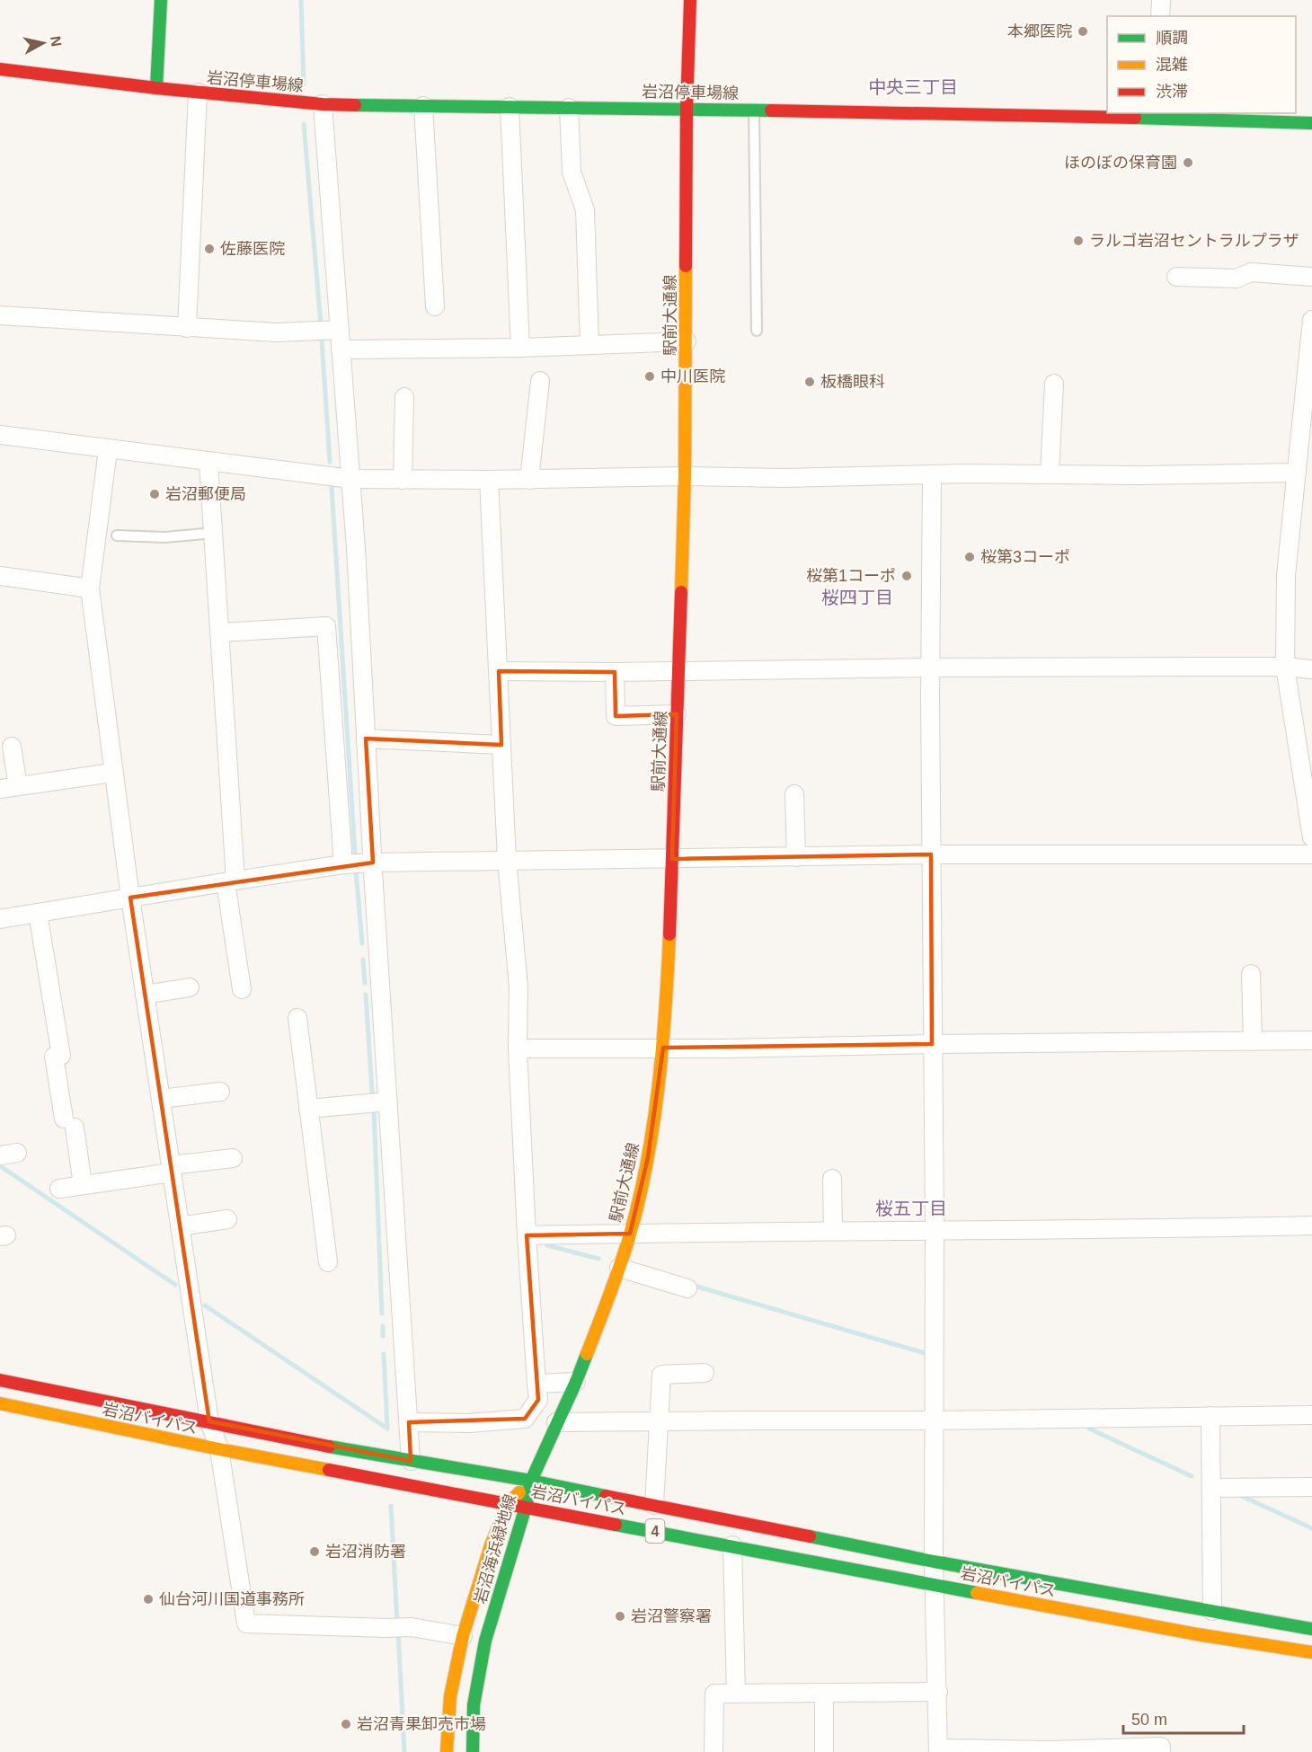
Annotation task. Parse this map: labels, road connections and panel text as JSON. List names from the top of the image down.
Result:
{
  "streets": {
    "main road": [
      "岩沼停車場線",
      "駅前大通線",
      "岩沼バイパス",
      "4",
      "岩沼海浜緑地線"
    ]
  },
  "crossings": [
    ["岩沼停車場線", "駅前大通線"],
    ["駅前大通線", "岩沼バイパス"],
    ["駅前大通線", "岩沼海浜緑地線"],
    ["岩沼バイパス", "岩沼海浜緑地線"]
  ],
  "districts": ["中央三丁目", "桜四丁目", "桜五丁目"],
  "places": [
    "本郷医院",
    "ほのぼの保育園",
    "ラルゴ岩沼セントラルプラザ",
    "佐藤医院",
    "中川医院",
    "板橋眼科",
    "岩沼郵便局",
    "桜第3コーポ",
    "桜第1コーポ",
    "岩沼消防署",
    "仙台河川国道事務所",
    "岩沼警察署",
    "岩沼青果卸売市場"
  ],
  "legend": ["順調", "混雑", "渋滞"],
  "scale_bar": "50 m",
  "north": "right"
}
